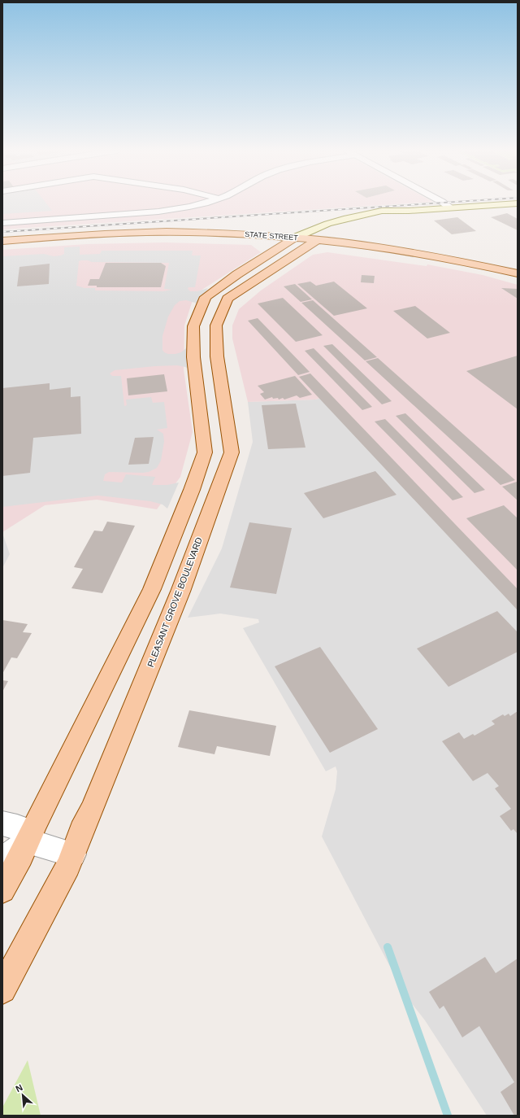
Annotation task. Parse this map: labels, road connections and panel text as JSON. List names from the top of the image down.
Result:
{
  "streets": {
    "main road": ["STATE STREET", "PLEASANT GROVE BOULEVARD"]
  },
  "crossings": [
    ["STATE STREET", "PLEASANT GROVE BOULEVARD"]
  ],
  "north": "top left"
}
